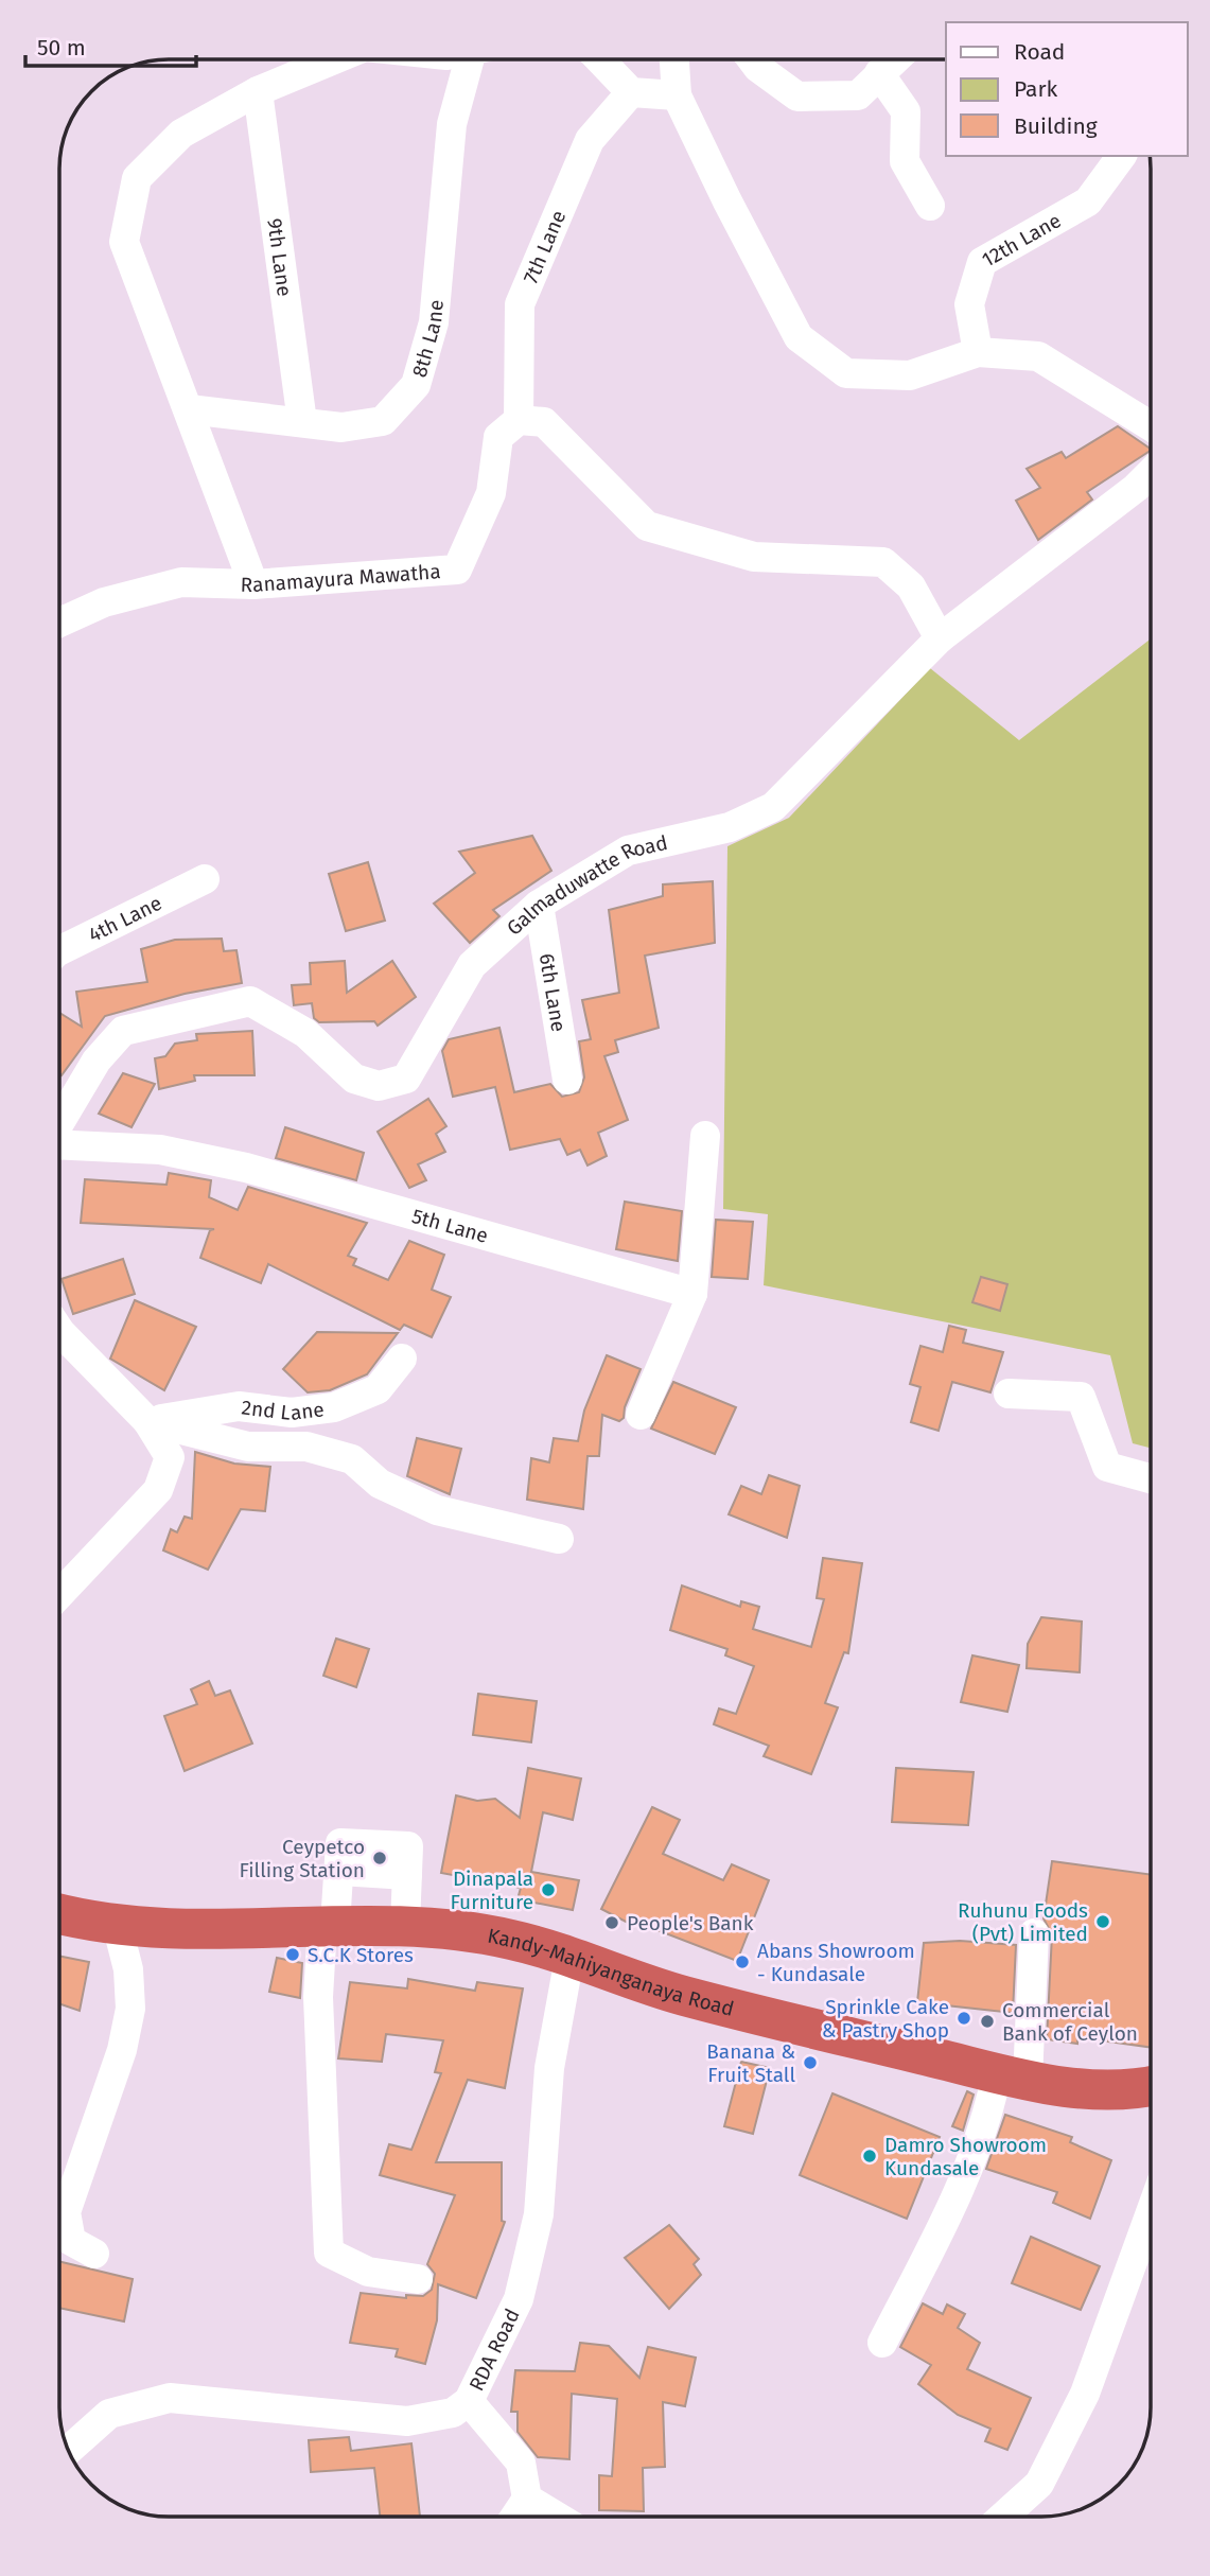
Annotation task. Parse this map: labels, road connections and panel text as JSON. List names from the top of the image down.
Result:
{
  "streets": {
    "highway": ["Kandy-Mahiyanganaya Road"],
    "street": [
      "12th Lane",
      "7th Lane",
      "9th Lane",
      "8th Lane",
      "Ranamayura Mawatha",
      "Galmaduwatte Road",
      "4th Lane",
      "6th Lane",
      "5th Lane",
      "2nd Lane",
      "RDA Road"
    ]
  },
  "crossings": [
    ["7th Lane", "Ranamayura Mawatha"],
    ["9th Lane", "8th Lane"],
    ["Galmaduwatte Road", "6th Lane"],
    ["Kandy-Mahiyanganaya Road", "RDA Road"]
  ],
  "places": [
    "Ceypetco Filling Station",
    "Dinapala Furniture",
    "Ruhunu Foods (Pvt) Limited",
    "People's Bank",
    "S.C.K Stores",
    "Abans Showroom - Kundasale",
    "Sprinkle Cake & Pastry Shop",
    "Commercial Bank of Ceylon",
    "Banana & Fruit Stall",
    "Damro Showroom Kundasale"
  ],
  "legend": ["Road", "Park", "Building"],
  "scale_bar": "50 m"
}
